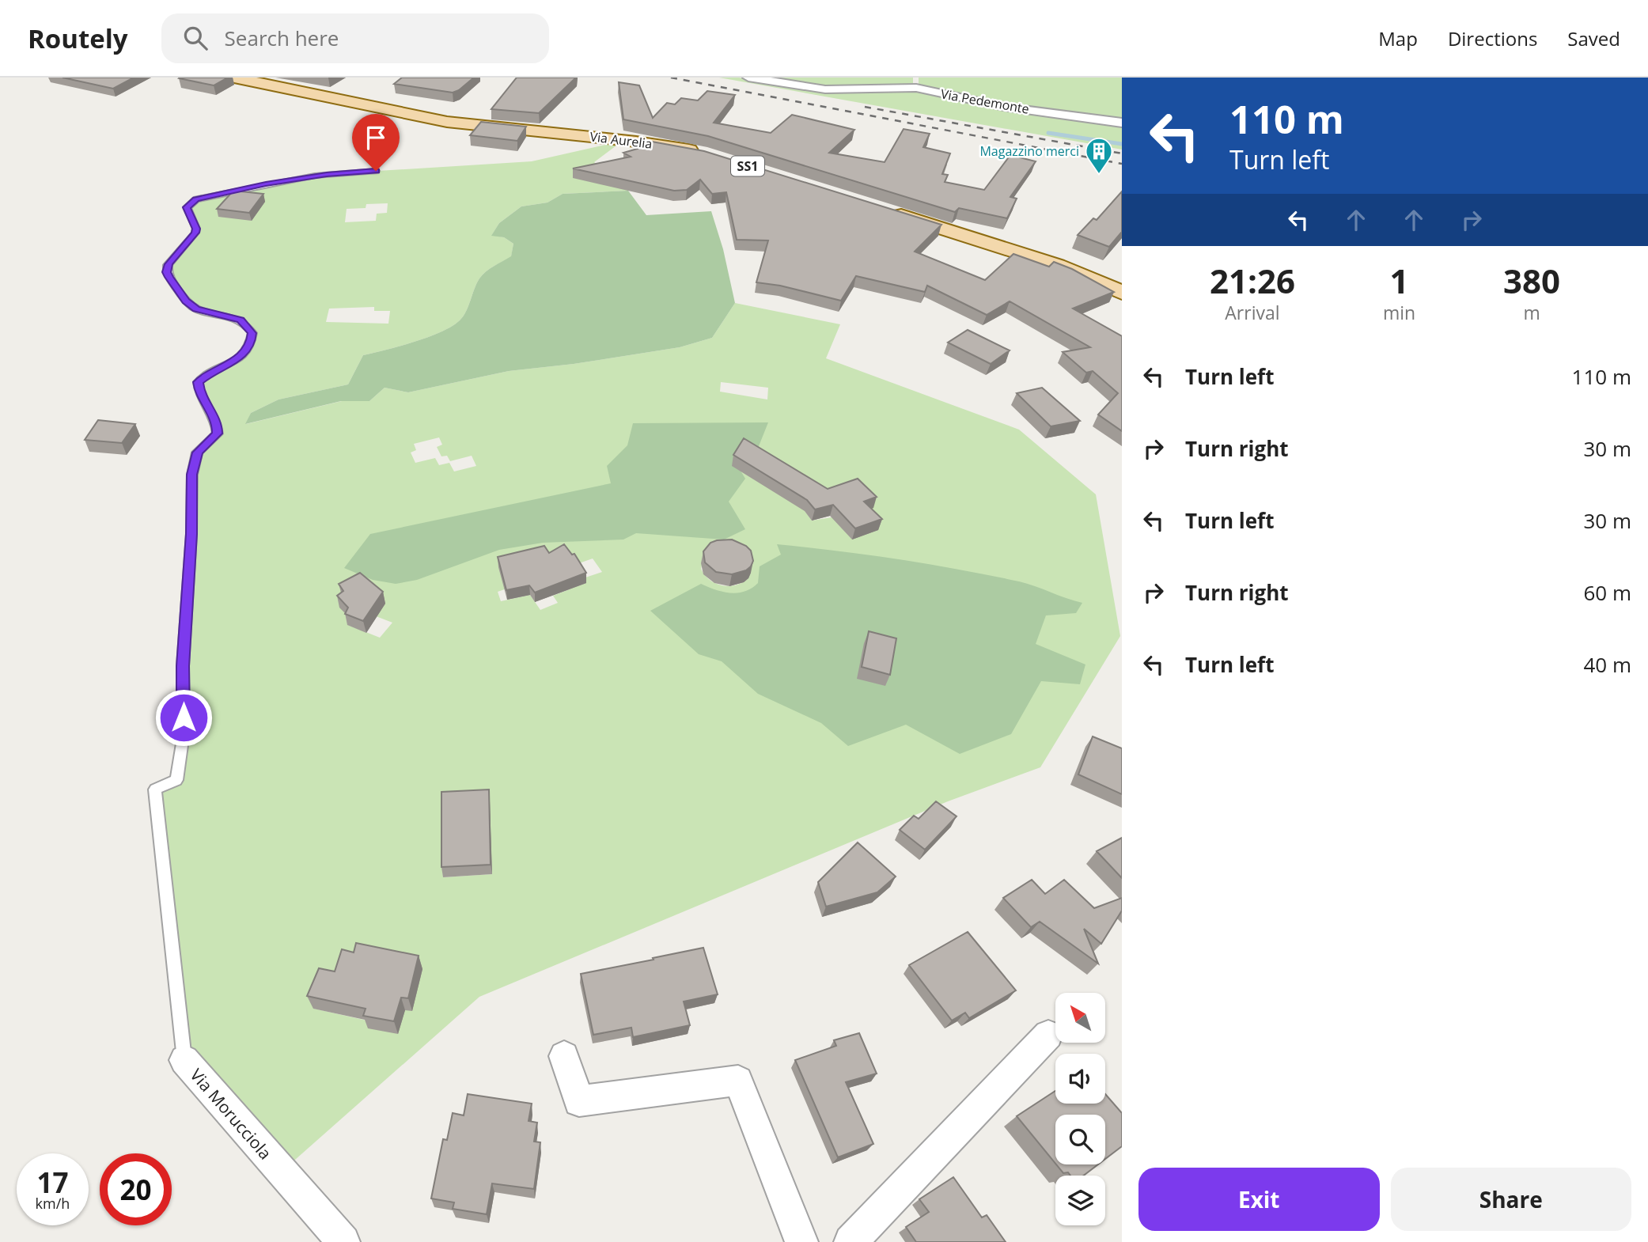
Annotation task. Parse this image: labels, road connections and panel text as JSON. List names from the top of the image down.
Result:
{
  "streets": {
    "main road": ["Via Aurelia"],
    "street": ["Via Pedemonte", "Via Morucciola"]
  },
  "places": {
    "building": ["Magazzino merci"]
  },
  "north": "top left",
  "page": {
    "header": "Routely",
    "search": "Search here",
    "nav": ["Map", "Directions", "Saved"],
    "turn": ["110 m", "Turn left"],
    "eta": [
      "21:26",
      "Arrival",
      "1",
      "min",
      "380",
      "m"
    ],
    "list": [
      {
        "name": "Turn left",
        "value": "110 m"
      },
      {
        "name": "Turn right",
        "value": "30 m"
      },
      {
        "name": "Turn left",
        "value": "30 m"
      },
      {
        "name": "Turn right",
        "value": "60 m"
      },
      {
        "name": "Turn left",
        "value": "40 m"
      }
    ],
    "speed": "17 km/h",
    "limit": "20",
    "buttons": ["Exit", "Share"]
  }
}
